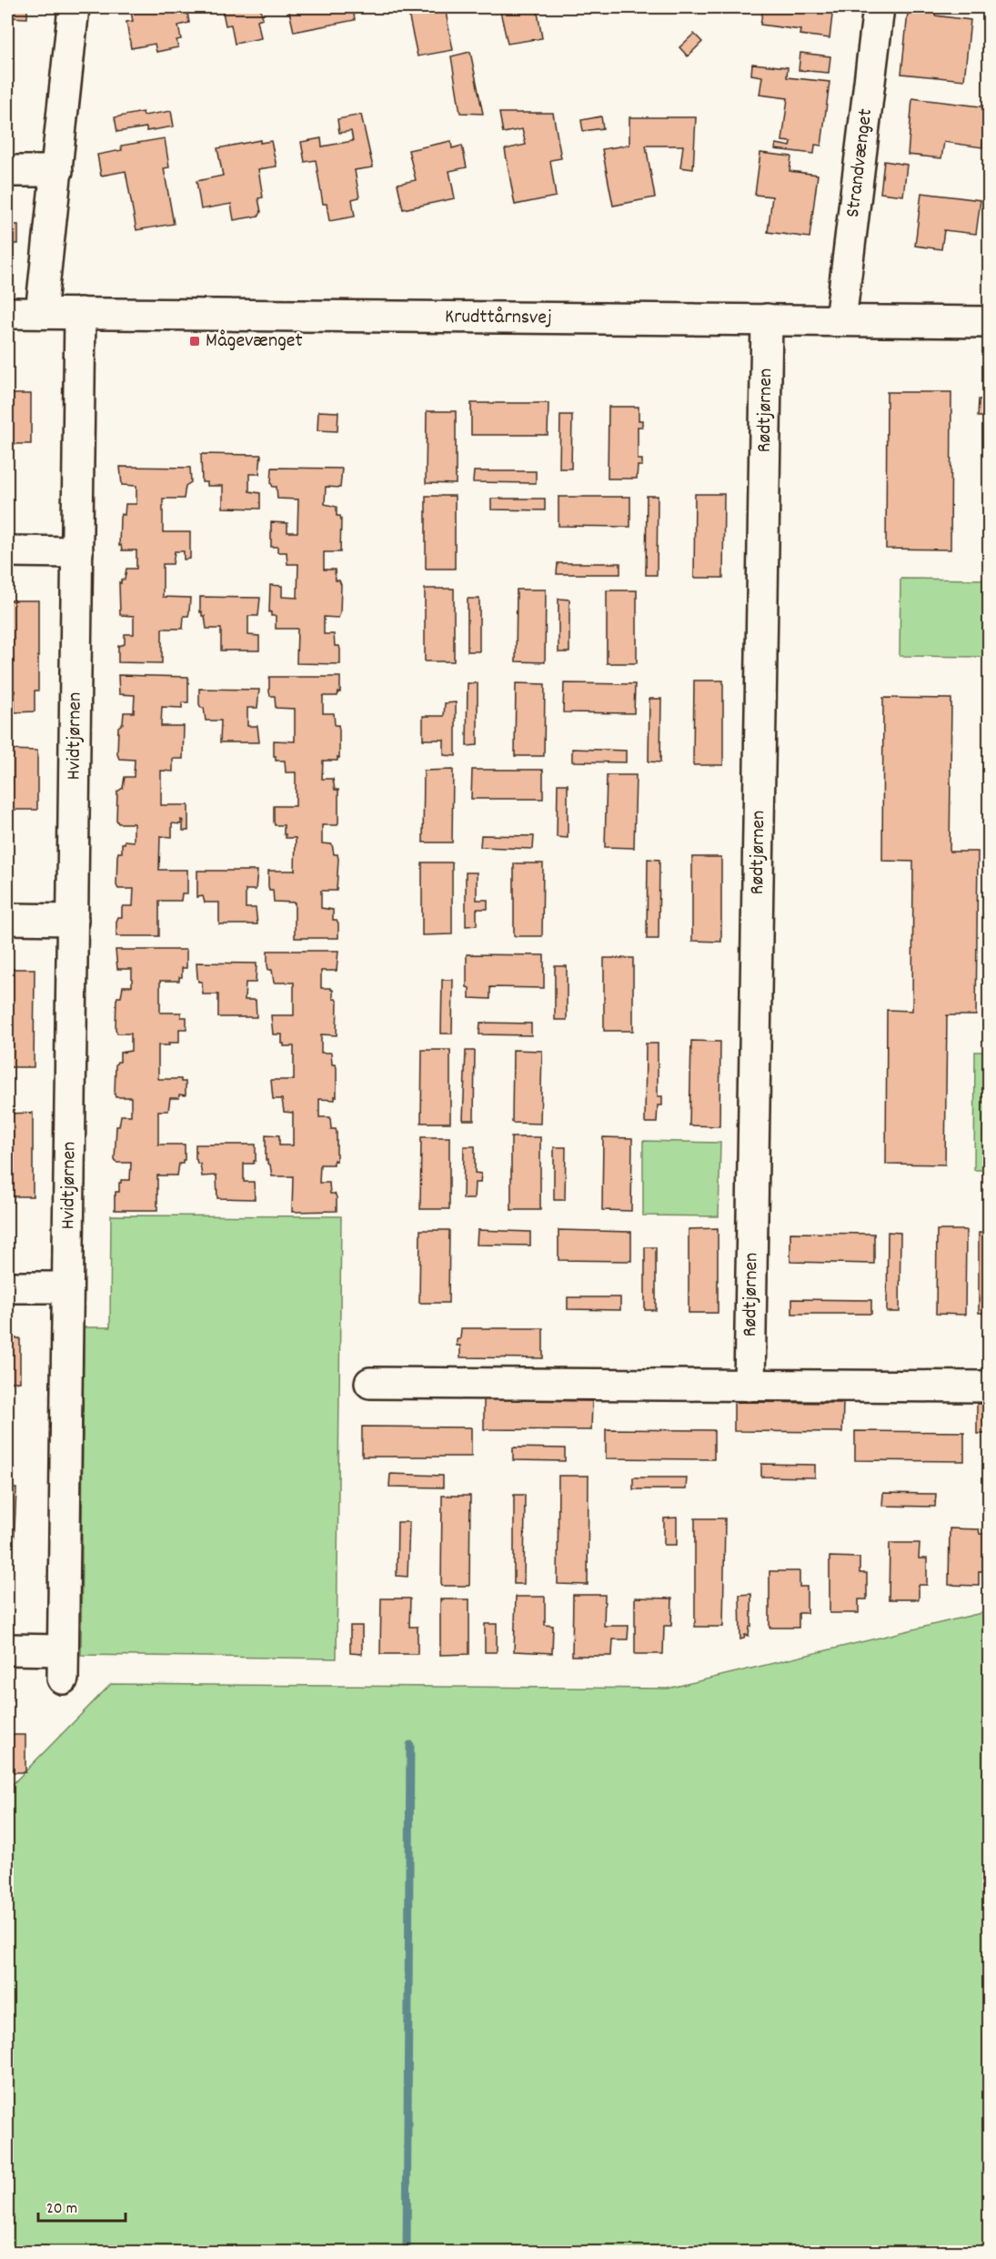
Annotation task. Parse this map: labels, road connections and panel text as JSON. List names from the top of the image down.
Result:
{
  "streets": {
    "street": [
      "Strandvænget",
      "Krudttårnsvej",
      "Rødtjørnen",
      "Hvidtjørnen"
    ]
  },
  "crossings": [
    ["Strandvænget", "Krudttårnsvej"],
    ["Krudttårnsvej", "Rødtjørnen"],
    ["Krudttårnsvej", "Hvidtjørnen"]
  ],
  "places": {
    "transit": ["Mågevænget"]
  },
  "scale_bar": "20 m"
}
